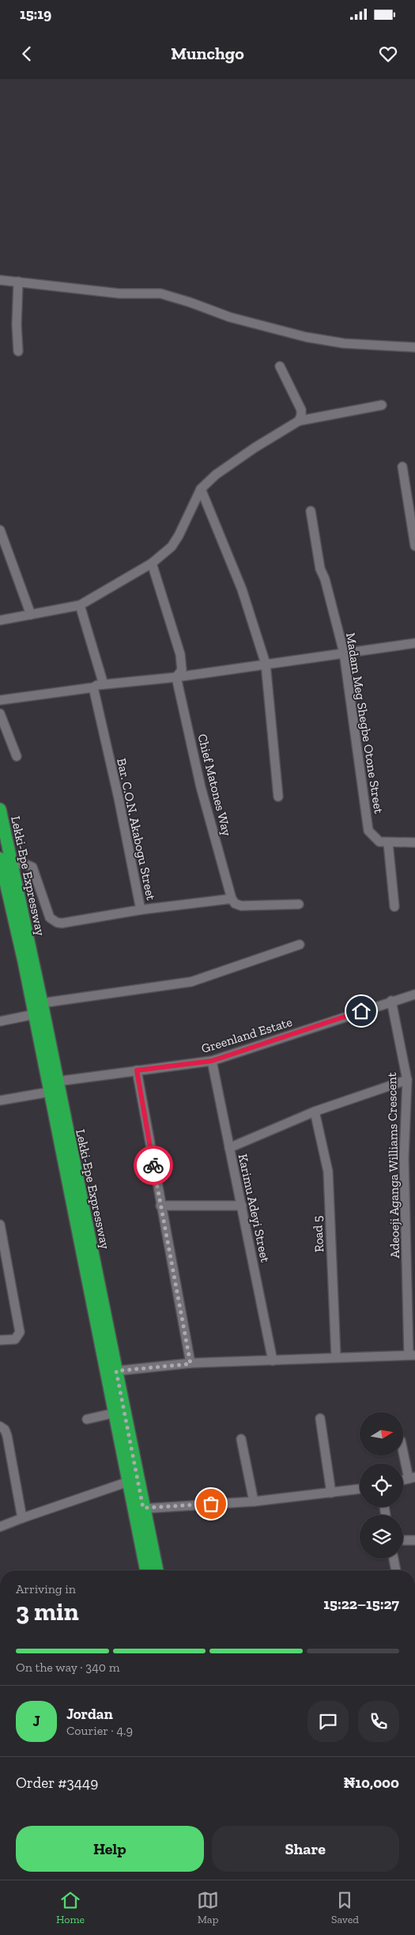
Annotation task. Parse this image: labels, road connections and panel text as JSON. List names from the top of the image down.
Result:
{
  "streets": {
    "highway": ["Lekki-Epe Expressway"],
    "street": [
      "Madam Meg Shegbe Otone Street",
      "Chief Matones Way",
      "Bar. C.O.N. Akabogu Street",
      "Greenland Estate",
      "Adeoeji Aganga Williams Crescent",
      "Karimu Adeyi Street",
      "Road 5"
    ]
  },
  "crossings": [
    ["Chief Matones Way", "Bar. C.O.N. Akabogu Street"],
    ["Lekki-Epe Expressway", "Greenland Estate"],
    ["Greenland Estate", "Adeoeji Aganga Williams Crescent"],
    ["Greenland Estate", "Karimu Adeyi Street"]
  ],
  "north": "right",
  "page": {
    "status": "15:19",
    "header": "Munchgo",
    "heading": ["3 min", "Arriving in", "15:22–15:27"],
    "panel": [
      "Jordan",
      "Courier · 4.9",
      "Order #3449",
      "₦10,000"
    ],
    "bar": "On the way · 340 m",
    "round": "J",
    "buttons": ["Help", "Share"],
    "tabs": ["Home", "Map", "Saved"]
  }
}
